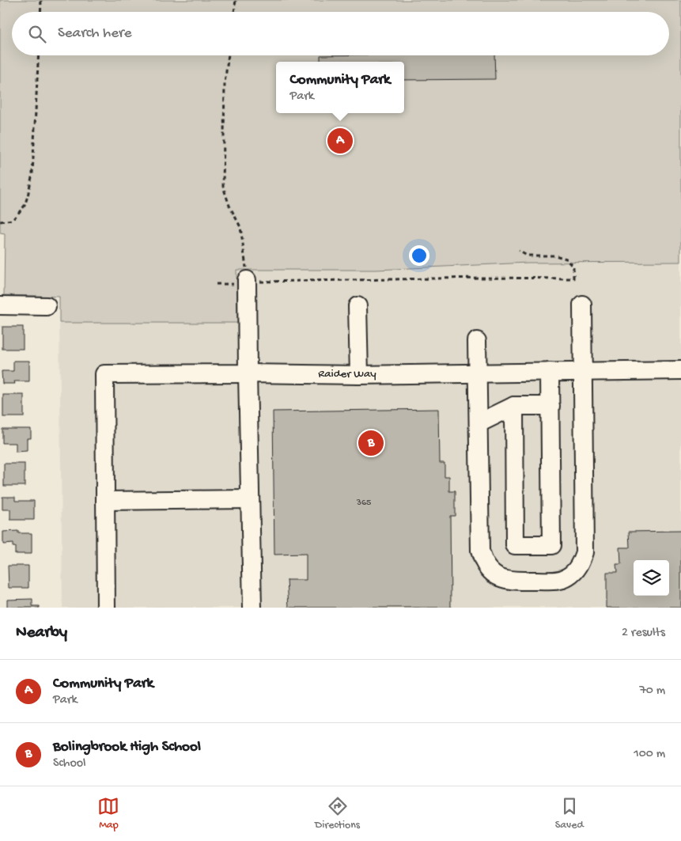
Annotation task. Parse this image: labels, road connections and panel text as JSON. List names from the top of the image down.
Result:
{
  "streets": {
    "street": ["Raider Way"]
  },
  "house_numbers": ["365"],
  "page": {
    "search": "Search here",
    "popup": ["Community Park", "Park"],
    "pins": ["A", "B"],
    "heading": ["Nearby", "2 results"],
    "list": [
      {
        "mark": "A",
        "name": "Community Park",
        "note": "Park",
        "value": "70 m"
      },
      {
        "mark": "B",
        "name": "Bolingbrook High School",
        "note": "School",
        "value": "100 m"
      }
    ],
    "nav": ["Map", "Directions", "Saved"]
  }
}
